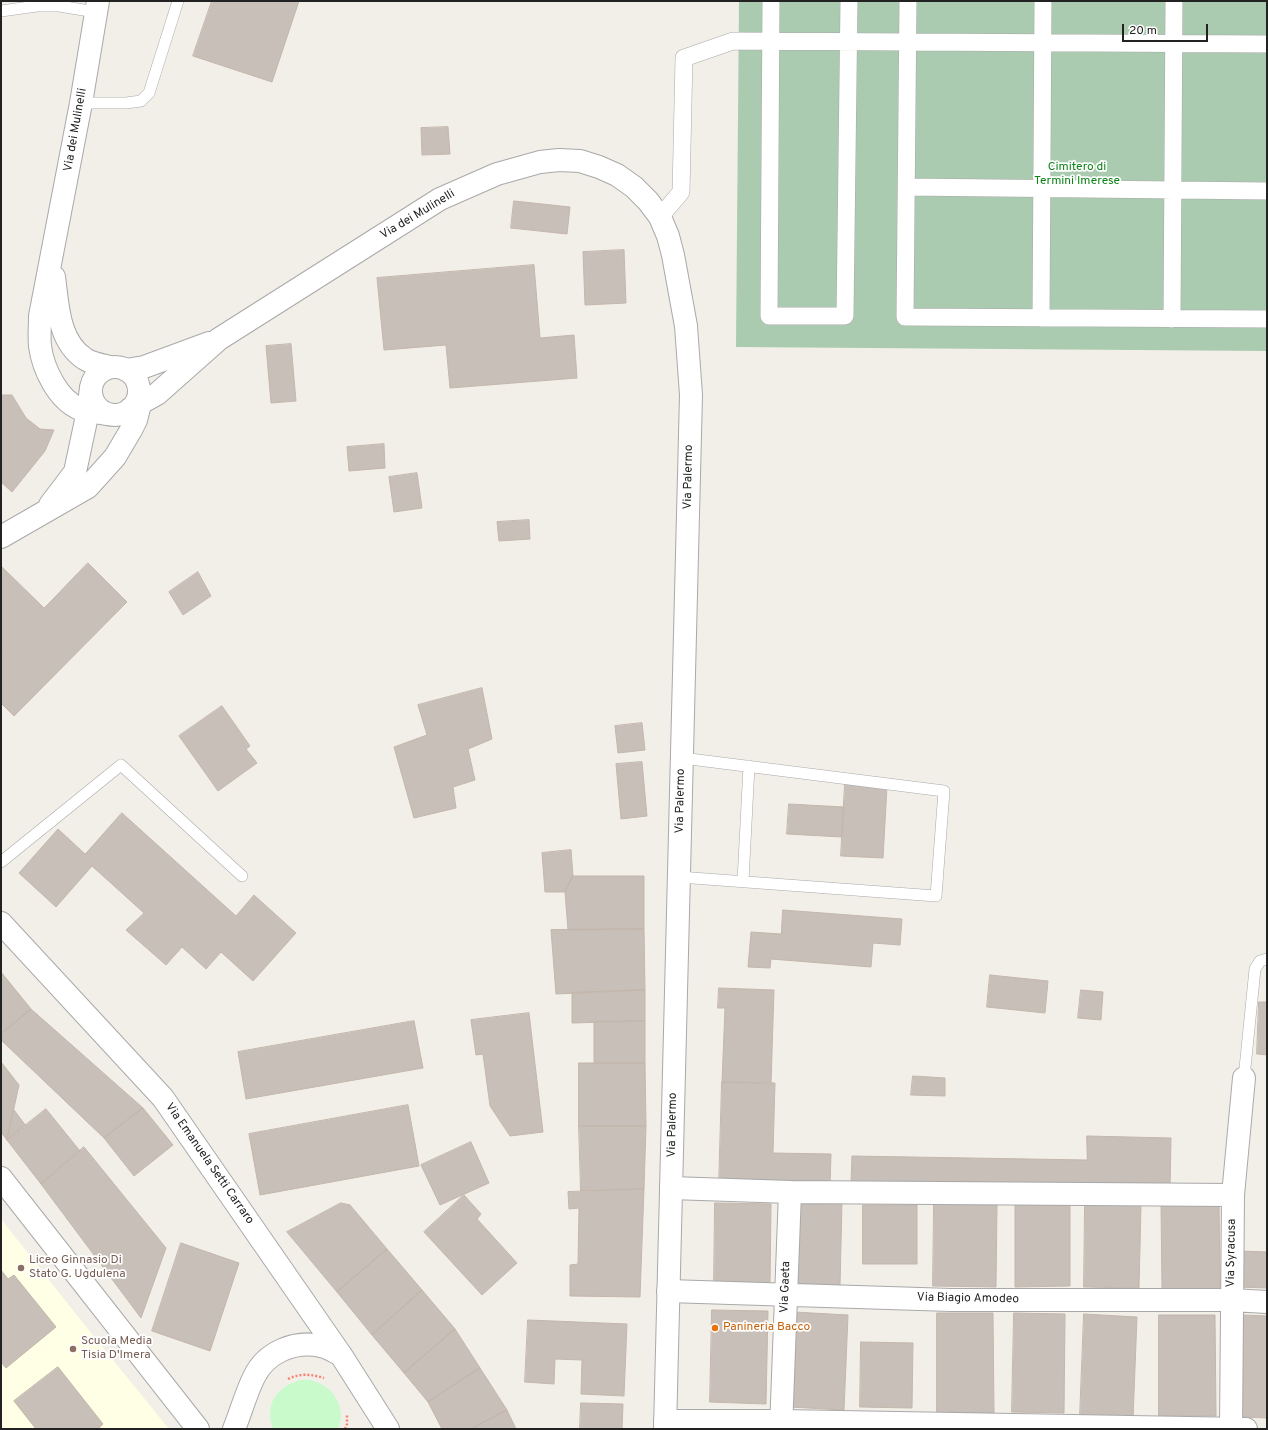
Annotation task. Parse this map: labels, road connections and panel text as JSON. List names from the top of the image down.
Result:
{
  "streets": {
    "street": [
      "Via dei Mulinelli",
      "Via Palermo",
      "Via Emanuela Setti Carraro",
      "Via Syracusa",
      "Via Gaeta",
      "Via Biagio Amodeo"
    ]
  },
  "crossings": [
    ["Via dei Mulinelli", "Via Palermo"],
    ["Via Palermo", "Via Biagio Amodeo"],
    ["Via Syracusa", "Via Biagio Amodeo"],
    ["Via Gaeta", "Via Biagio Amodeo"]
  ],
  "parks": ["Cimitero di Termini Imerese"],
  "places": ["Liceo Ginnasio Di Stato G. Ugdulena", "Panineria Bacco", "Scuola Media Tisia D'Imera"],
  "scale_bar": "20 m"
}
